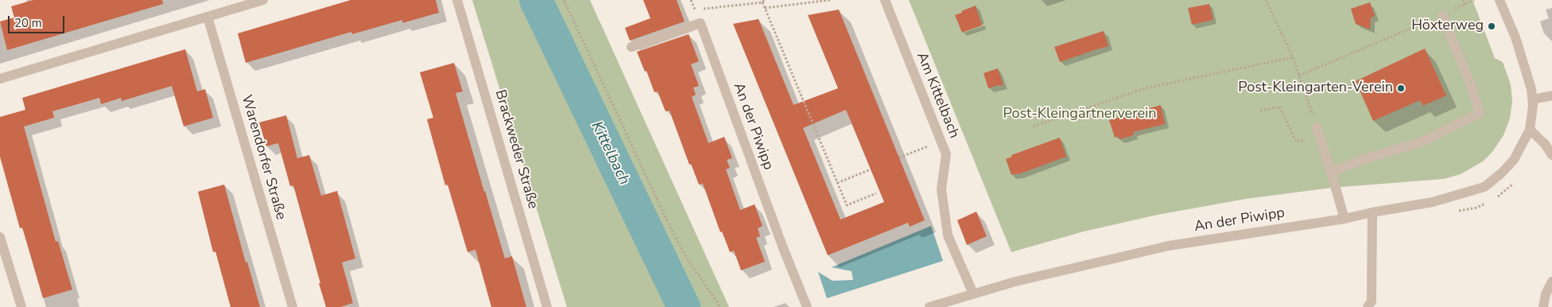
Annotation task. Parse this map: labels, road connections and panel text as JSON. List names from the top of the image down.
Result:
{
  "streets": {
    "street": [
      "Am Kittelbach",
      "An der Piwipp",
      "Brackweder Straße",
      "Warendorfer Straße"
    ]
  },
  "crossings": [
    ["Am Kittelbach", "An der Piwipp"]
  ],
  "water": ["Kittelbach"],
  "parks": ["Post-Kleingärtnerverein"],
  "places": ["Höxterweg", "Post-Kleingarten-Verein"],
  "scale_bar": "20 m"
}
